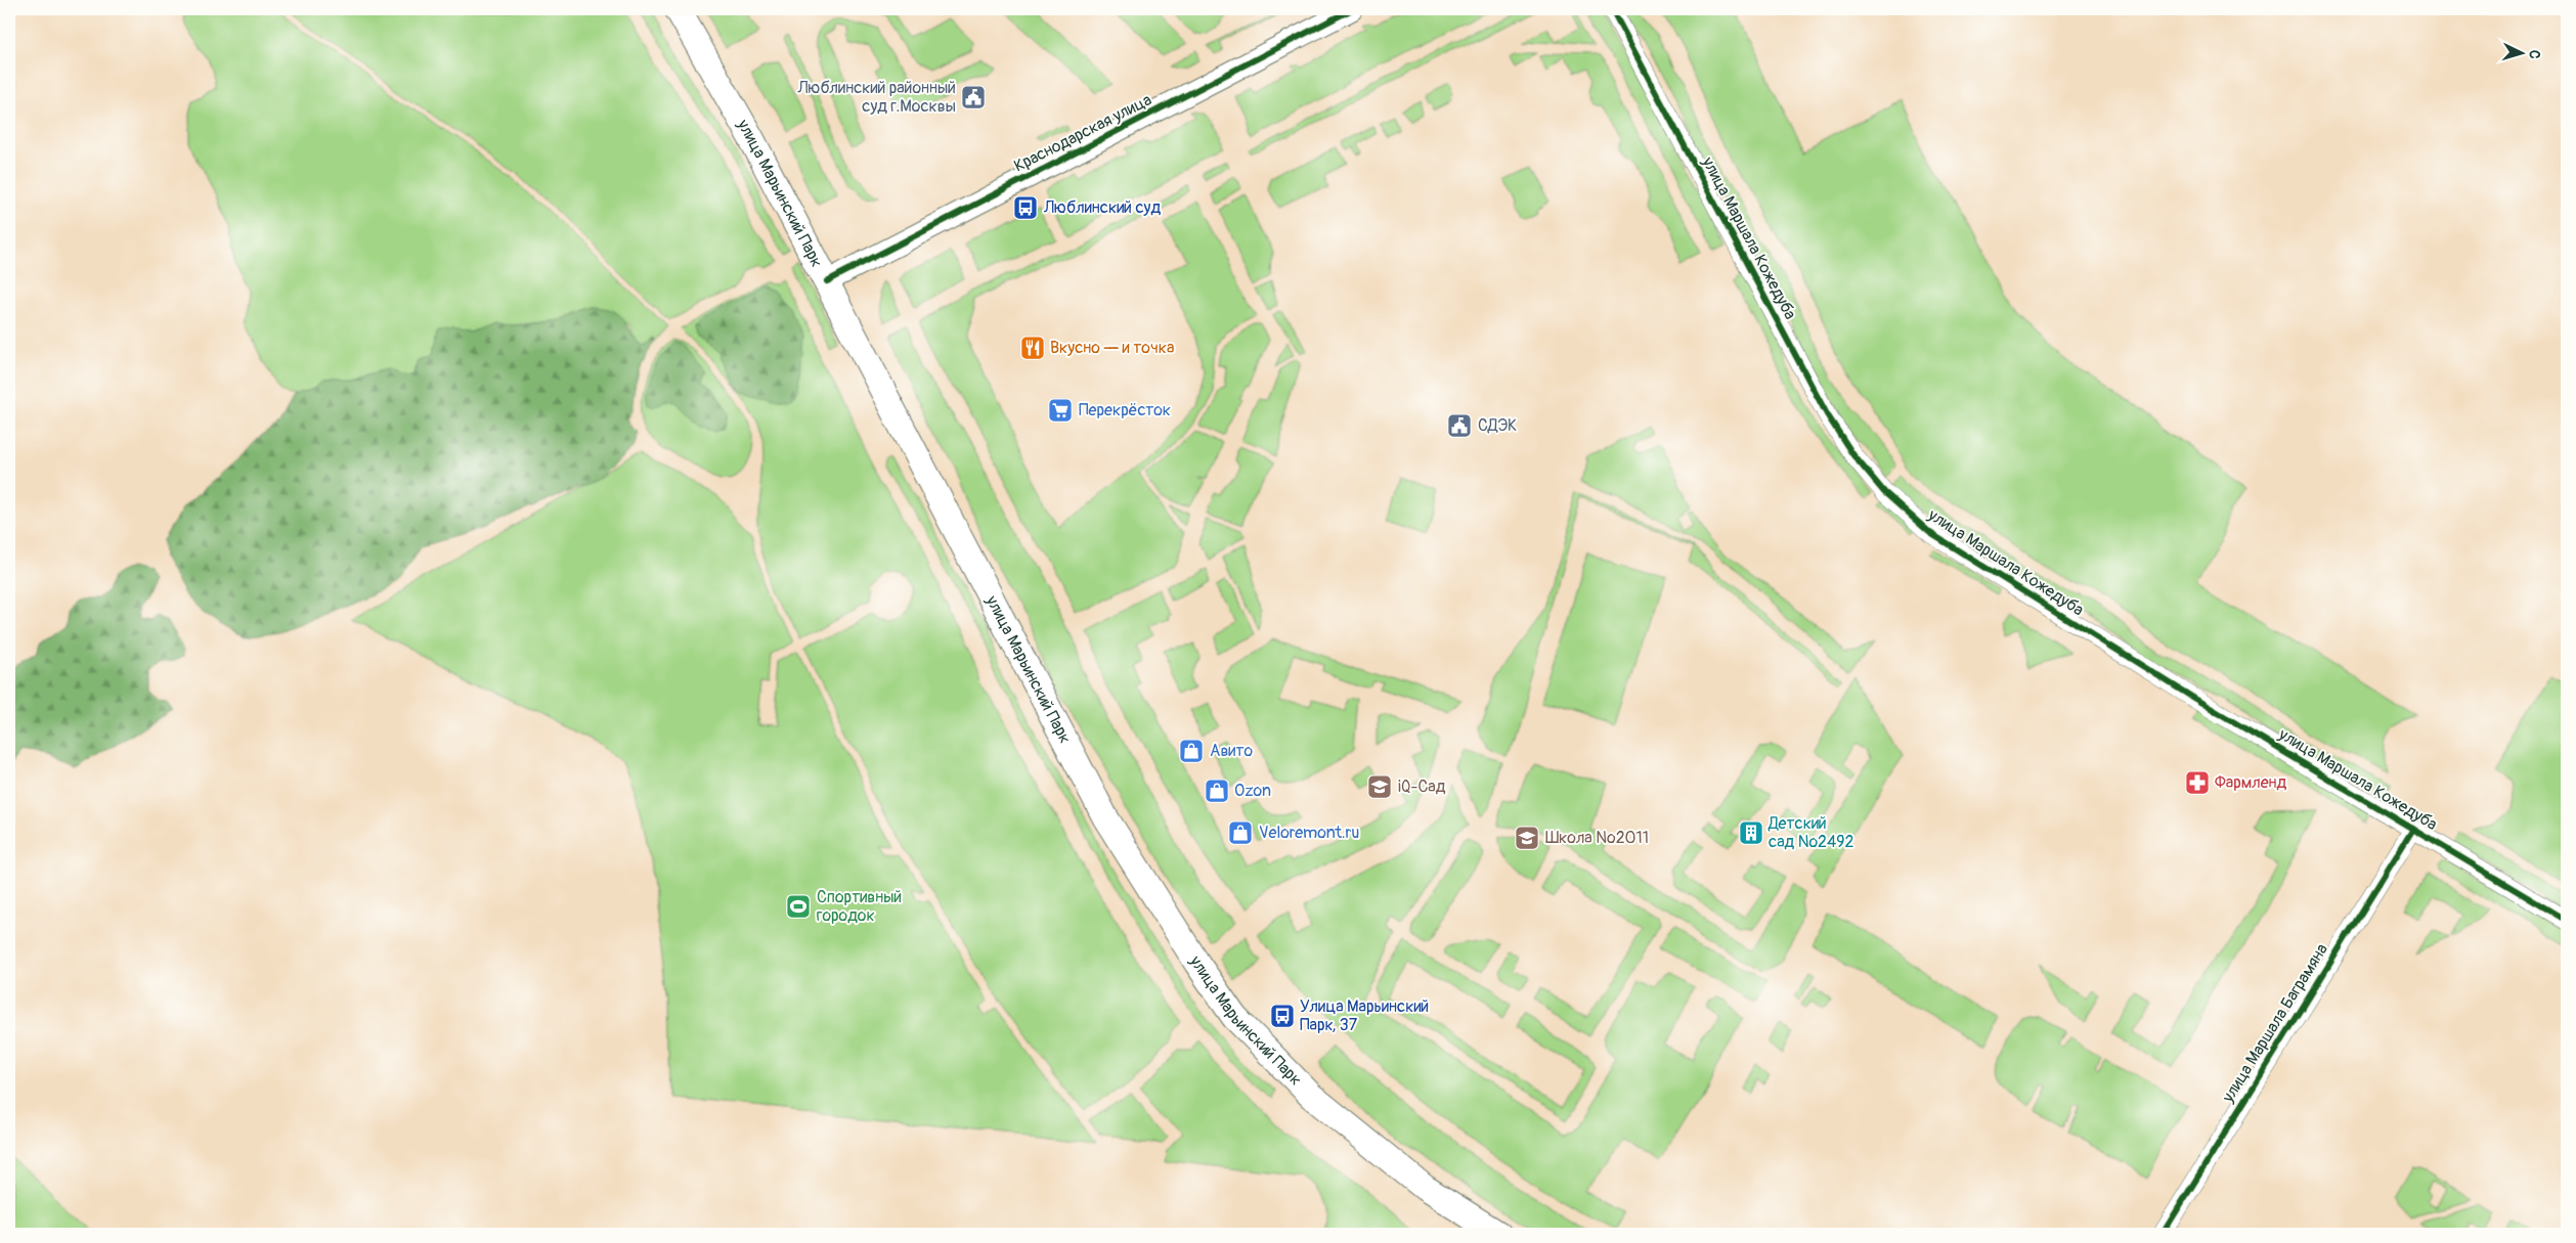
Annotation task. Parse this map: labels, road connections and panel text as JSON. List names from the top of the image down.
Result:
{
  "streets": {
    "main road": ["улица Марьинский Парк"],
    "street": ["Краснодарская улица", "улица Маршала Кожедуба", "улица Маршала Баграмяна"]
  },
  "crossings": [
    ["Краснодарская улица", "улица Марьинский Парк"],
    ["улица Маршала Кожедуба", "улица Маршала Баграмяна"]
  ],
  "places": {
    "public building": ["Люблинский районный суд г.Москвы", "СДЭК"],
    "bus stop": ["Люблинский суд", "Улица Марьинский Парк, 37"],
    "restaurant": ["Вкусно — и точка"],
    "supermarket": ["Перекрёсток"],
    "shop": ["Авито", "Ozon", "Veloremont.ru"],
    "pharmacy": ["Фармленд"],
    "school or university": ["iQ-Сад", "Школа №2011"],
    "building": ["Детский сад №2492"],
    "sports": ["Спортивный городок"]
  },
  "north": "right"
}
